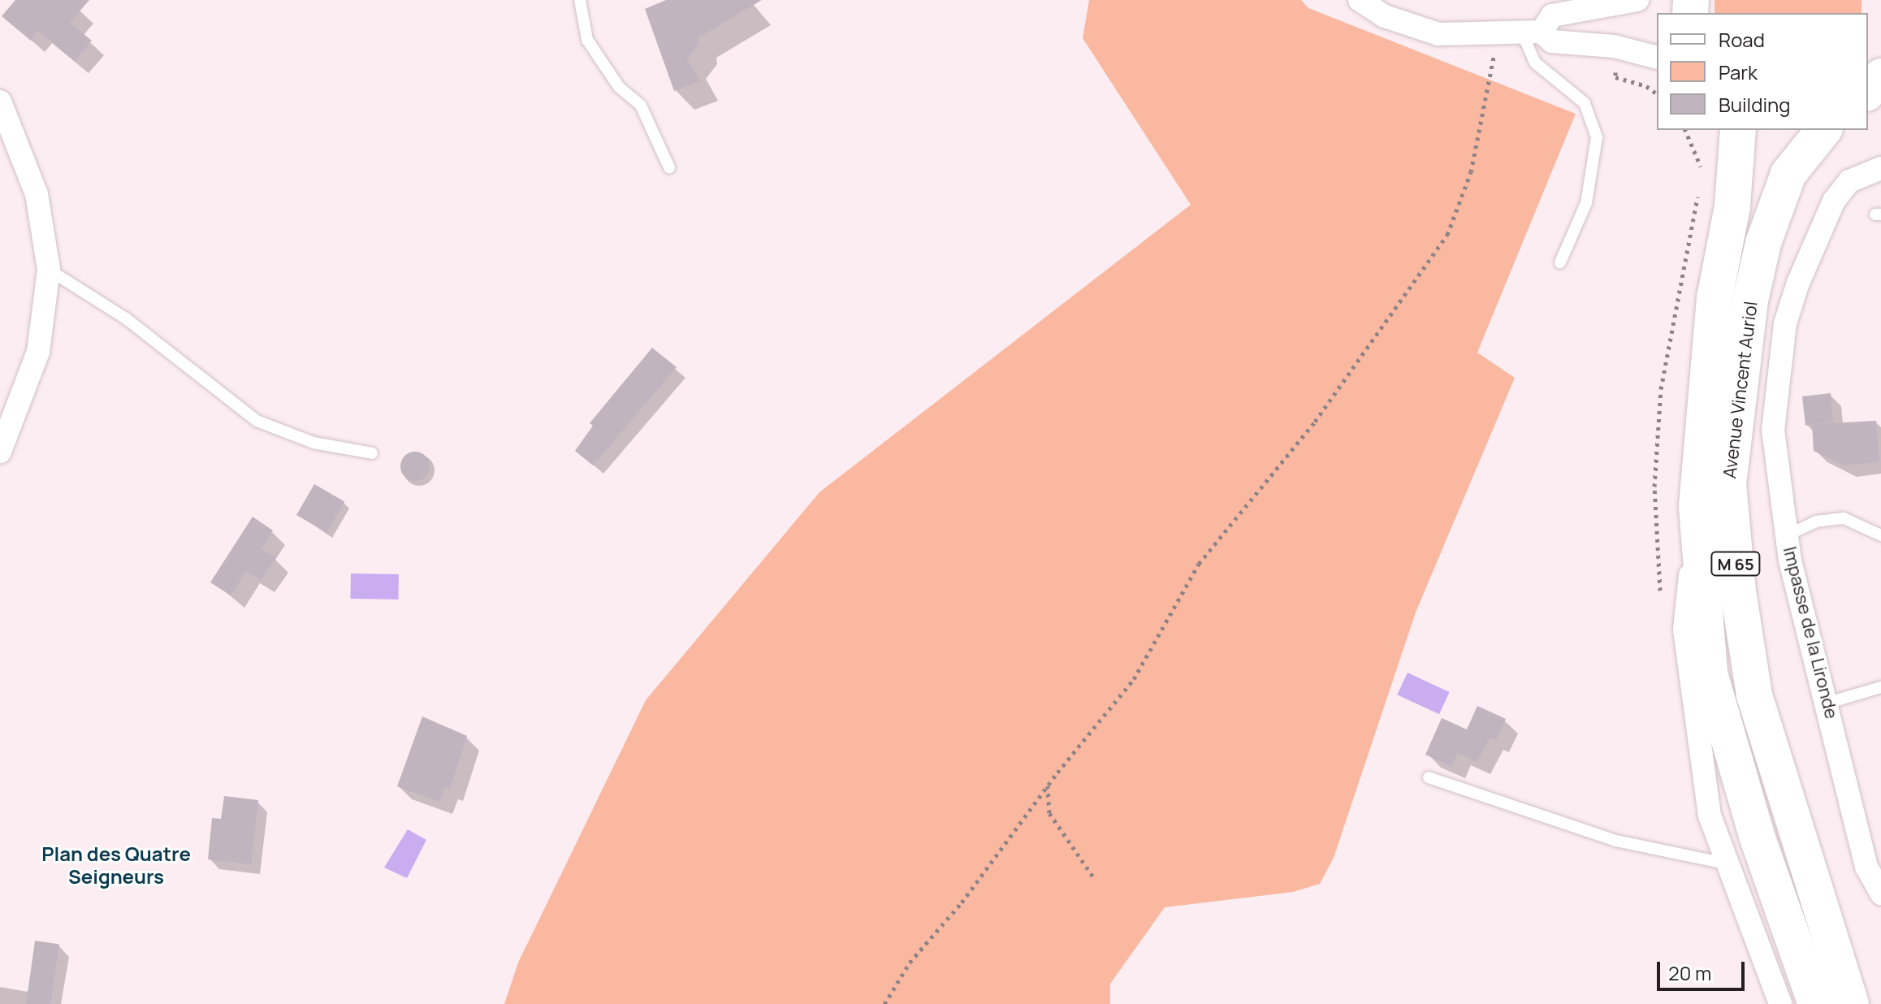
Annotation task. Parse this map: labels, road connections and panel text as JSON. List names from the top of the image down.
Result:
{
  "streets": {
    "main road": ["Avenue Vincent Auriol", "M 65"],
    "street": ["Impasse de la Lironde"]
  },
  "districts": ["Plan des Quatre Seigneurs"],
  "legend": ["Road", "Park", "Building"],
  "scale_bar": "20 m"
}
